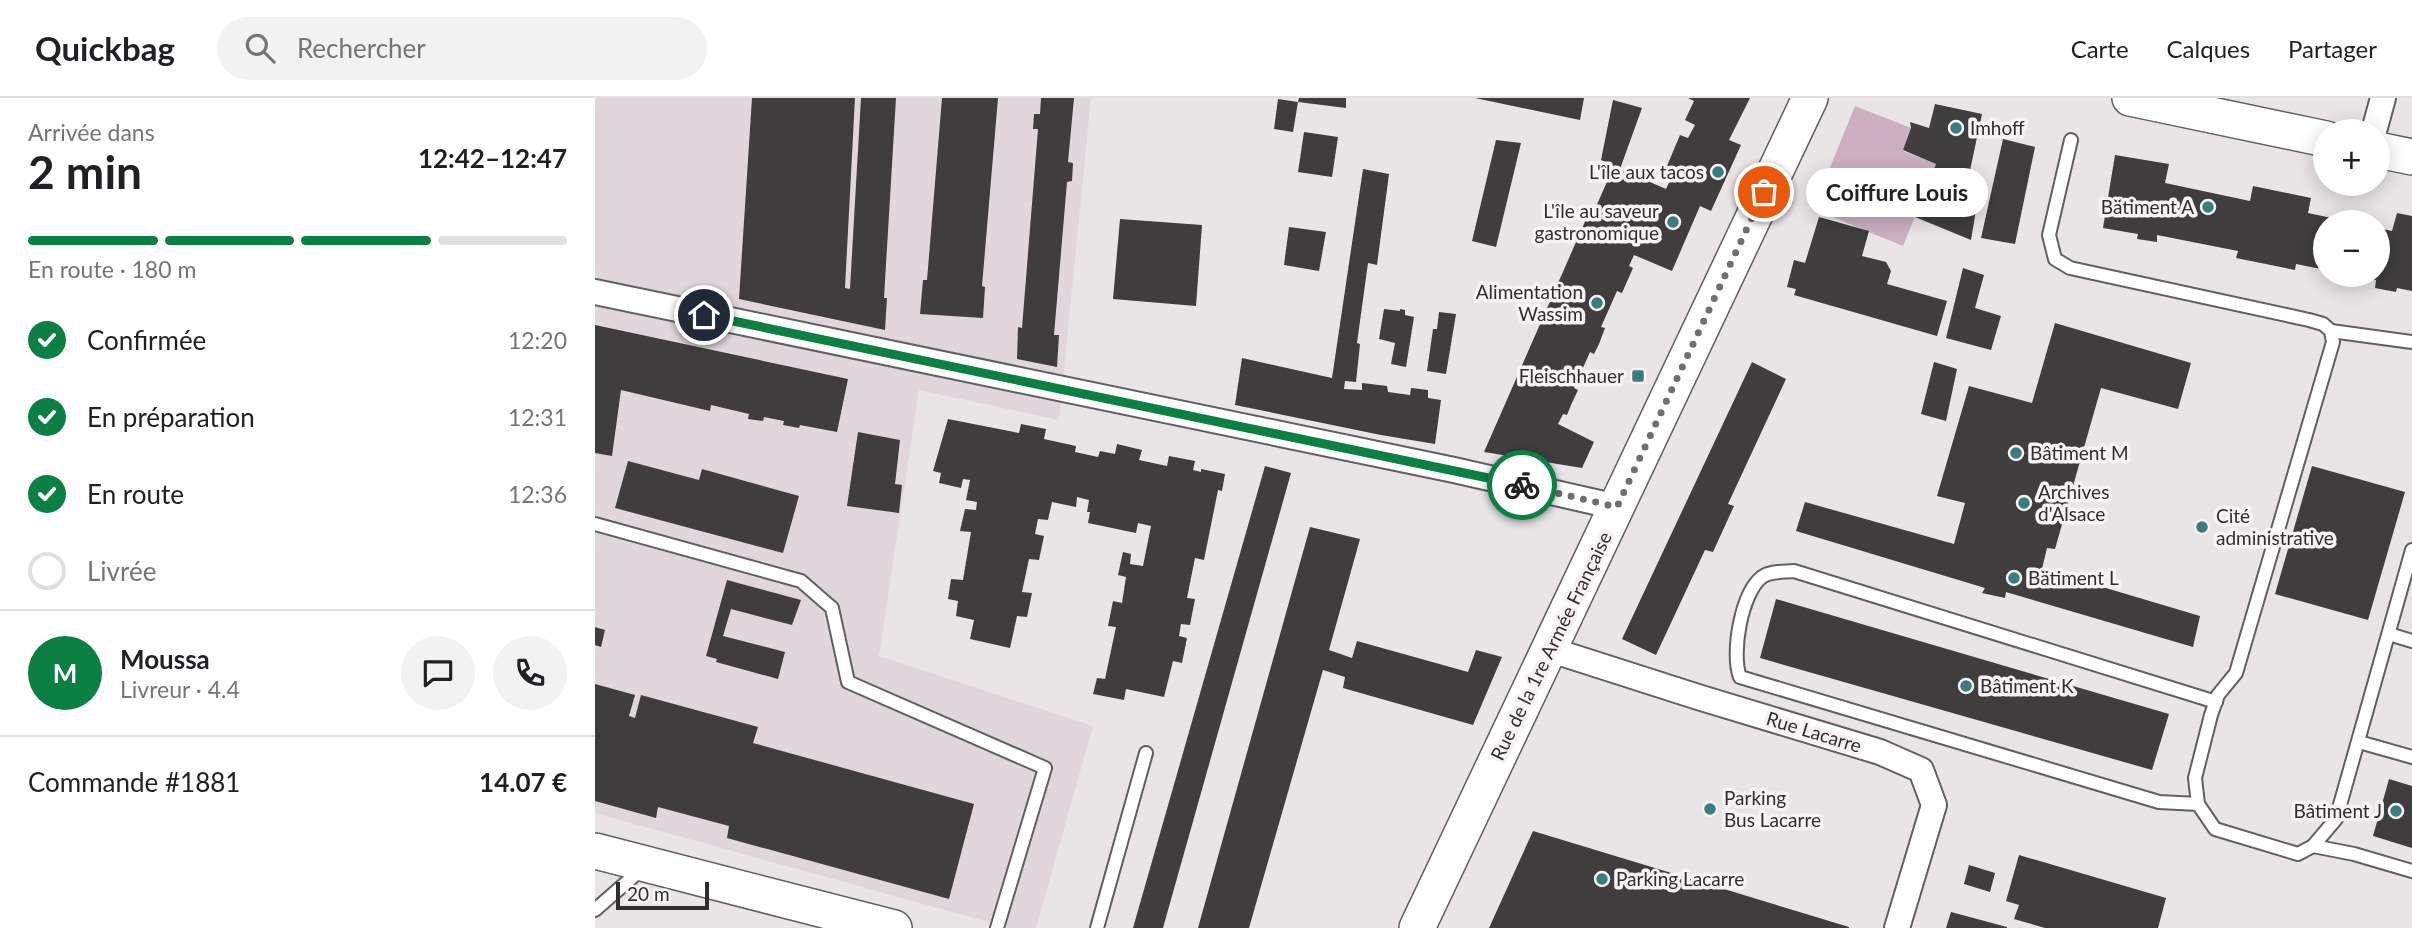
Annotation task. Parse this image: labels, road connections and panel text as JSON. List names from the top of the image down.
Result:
{
  "streets": {
    "main road": ["Rue de la 1re Armée Française"],
    "street": ["Rue Lacarre"]
  },
  "crossings": [
    ["Rue de la 1re Armée Française", "Rue Lacarre"]
  ],
  "places": {
    "other": [
      "Imhoff",
      "L'île aux tacos",
      "Coiffure Louis",
      "Bätiment A",
      "L'île au saveur gastronomique",
      "Alimentation Wassim",
      "Bâtiment M",
      "Archives d'Alsace",
      "Cité administrative",
      "Bätiment L",
      "Bâtiment K",
      "Parking Bus Lacarre",
      "Bâtiment J",
      "Parking Lacarre"
    ],
    "transit": ["Fleischhauer"]
  },
  "scale_bar": "20 m",
  "page": {
    "header": "Quickbag",
    "search": "Rechercher",
    "nav": ["Carte", "Calques", "Partager"],
    "heading": ["2 min", "Arrivée dans", "12:42–12:47"],
    "panel": [
      "Moussa",
      "Livreur · 4.4",
      "Commande #1881",
      "14.07 €"
    ],
    "map_buttons": ["+", "−"],
    "bubble": "Coiffure Louis",
    "bar": "En route · 180 m",
    "list": [
      ["Confirmée", "12:20"],
      ["En préparation", "12:31"],
      ["En route", "12:36"],
      "Livrée"
    ],
    "round": "M",
    "scale": "20 m"
  }
}
